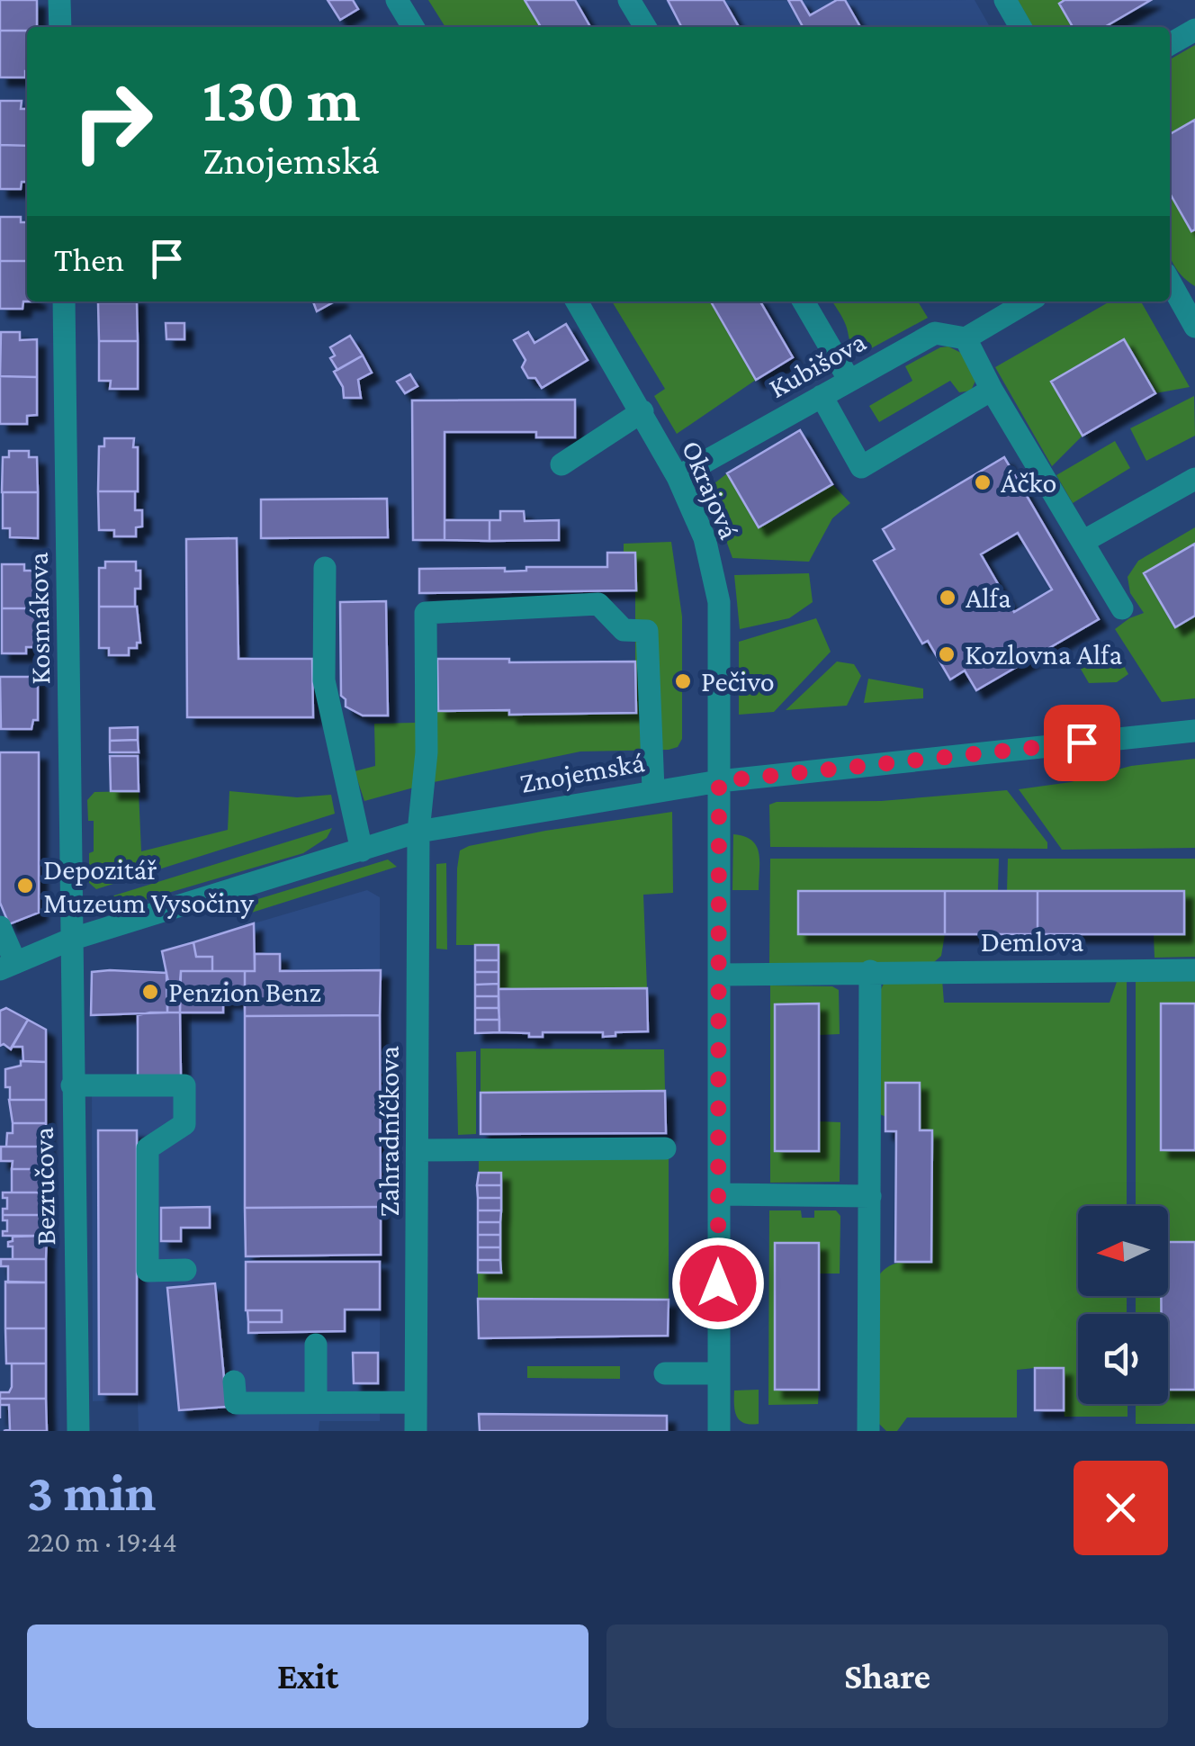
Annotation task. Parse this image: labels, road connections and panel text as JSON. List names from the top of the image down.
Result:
{
  "streets": {
    "street": [
      "Kubišova",
      "Okrajová",
      "Kosmákova",
      "Znojemská",
      "Demlova",
      "Zahradníčkova",
      "Bezručova"
    ]
  },
  "crossings": [
    ["Kubišova", "Okrajová"],
    ["Okrajová", "Znojemská"],
    ["Kosmákova", "Znojemská"],
    ["Kosmákova", "Bezručova"],
    ["Znojemská", "Zahradníčkova"],
    ["Znojemská", "Bezručova"]
  ],
  "places": [
    "Áčko",
    "Alfa",
    "Kozlovna Alfa",
    "Pečivo",
    "Depozitář Muzeum Vysočiny",
    "Penzion Benz"
  ],
  "north": "left",
  "page": {
    "turn": ["130 m", "Znojemská"],
    "then": "Then",
    "heading": ["3 min", "220 m · 19:44"],
    "buttons": ["Exit", "Share"]
  }
}
